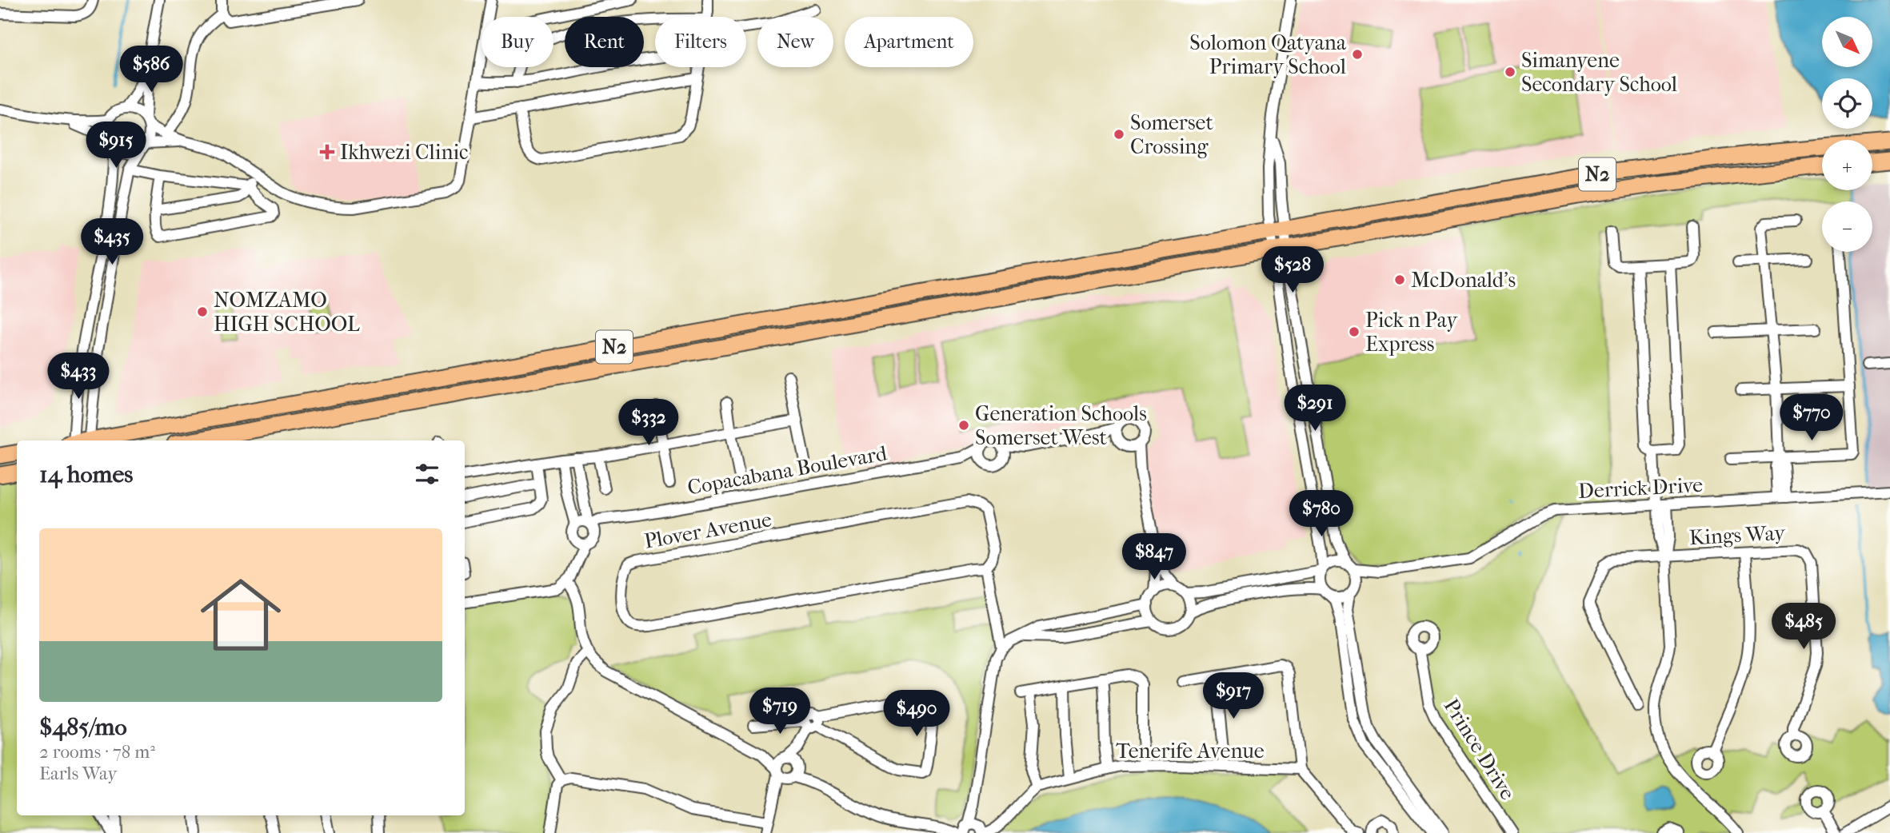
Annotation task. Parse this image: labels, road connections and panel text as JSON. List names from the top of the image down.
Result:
{
  "streets": {
    "highway": ["N2"],
    "street": [
      "Copacabana Boulevard",
      "Derrick Drive",
      "Plover Avenue",
      "Kings Way",
      "Prince Drive",
      "Tenerife Avenue"
    ]
  },
  "places": {
    "other": [
      "Solomon Qatyana Primary School",
      "Simanyene Secondary School",
      "Somerset Crossing",
      "McDonald's",
      "NOMZAMO HIGH SCHOOL",
      "Pick n Pay Express",
      "Generation Schools Somerset West"
    ],
    "health": ["Ikhwezi Clinic"]
  },
  "north": "bottom right",
  "page": {
    "map_buttons": ["+", "−"],
    "chip": [
      "Buy",
      "Rent",
      "Filters",
      "New",
      "Apartment"
    ],
    "price": [
      "$586",
      "$915",
      "$435",
      "$528",
      "$433",
      "$291",
      "$770",
      "$332",
      "$780",
      "$847",
      "$485",
      "$917",
      "$719",
      "$490"
    ],
    "heading": "14 homes",
    "list": [
      {
        "name": "$485/mo",
        "note": "2 rooms · 78 m² · Earls Way"
      }
    ]
  }
}
